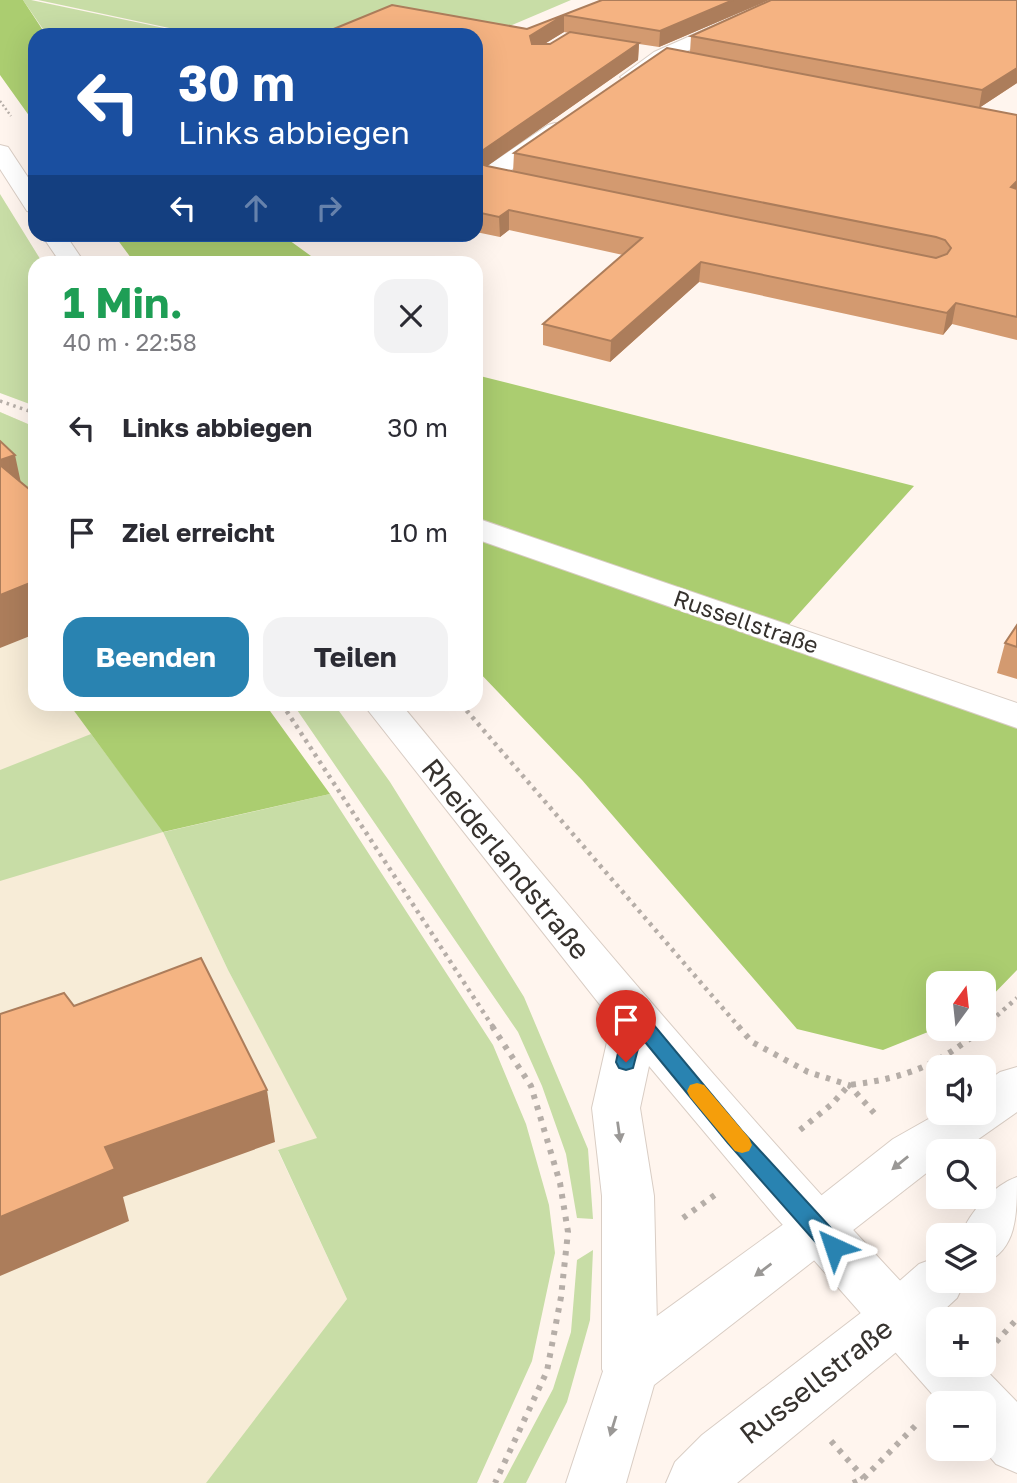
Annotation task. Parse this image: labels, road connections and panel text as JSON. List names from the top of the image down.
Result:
{
  "streets": {
    "street": ["Russellstraße", "Rheiderlandstraße"]
  },
  "crossings": [
    ["Russellstraße", "Rheiderlandstraße"]
  ],
  "north": "top",
  "page": {
    "turn": ["30 m", "Links abbiegen"],
    "heading": ["1 Min.", "40 m · 22:58"],
    "list": [
      {
        "name": "Links abbiegen",
        "value": "30 m"
      },
      {
        "name": "Ziel erreicht",
        "value": "10 m"
      }
    ],
    "buttons": ["Beenden", "Teilen"],
    "map_buttons": ["+", "−"]
  }
}
